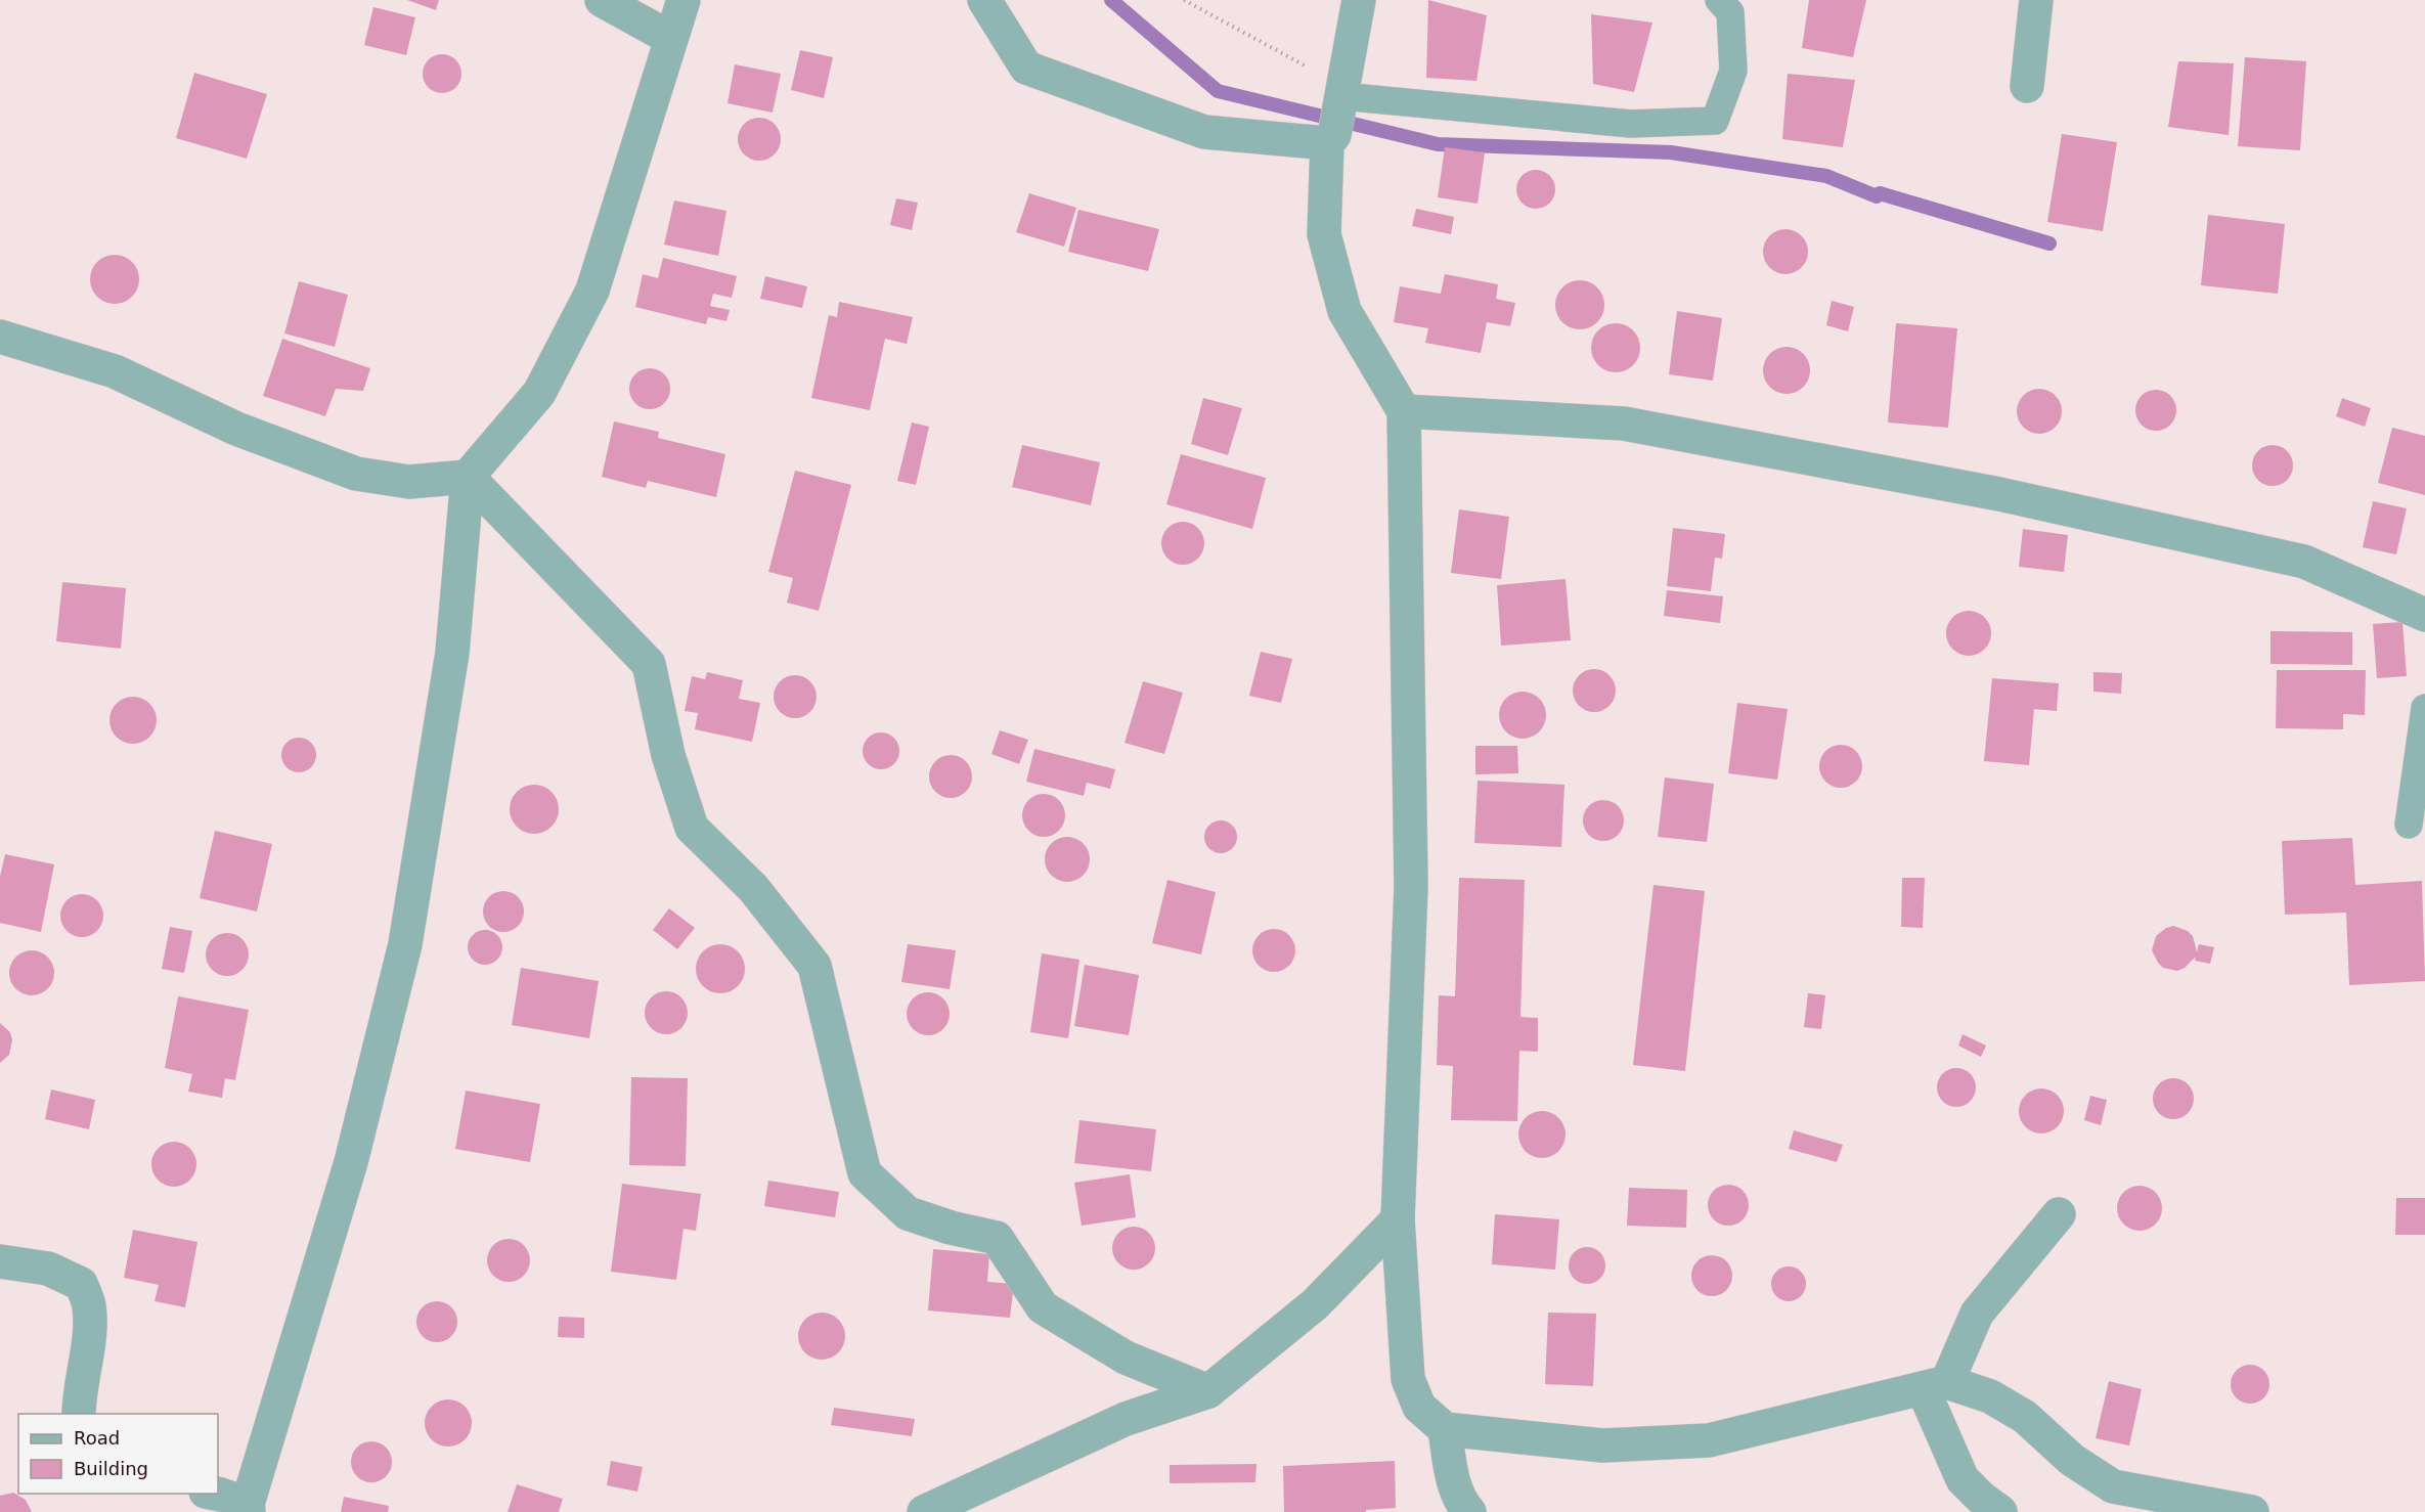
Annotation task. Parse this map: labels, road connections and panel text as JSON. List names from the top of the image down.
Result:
{
  "legend": ["Road", "Building"]
}
